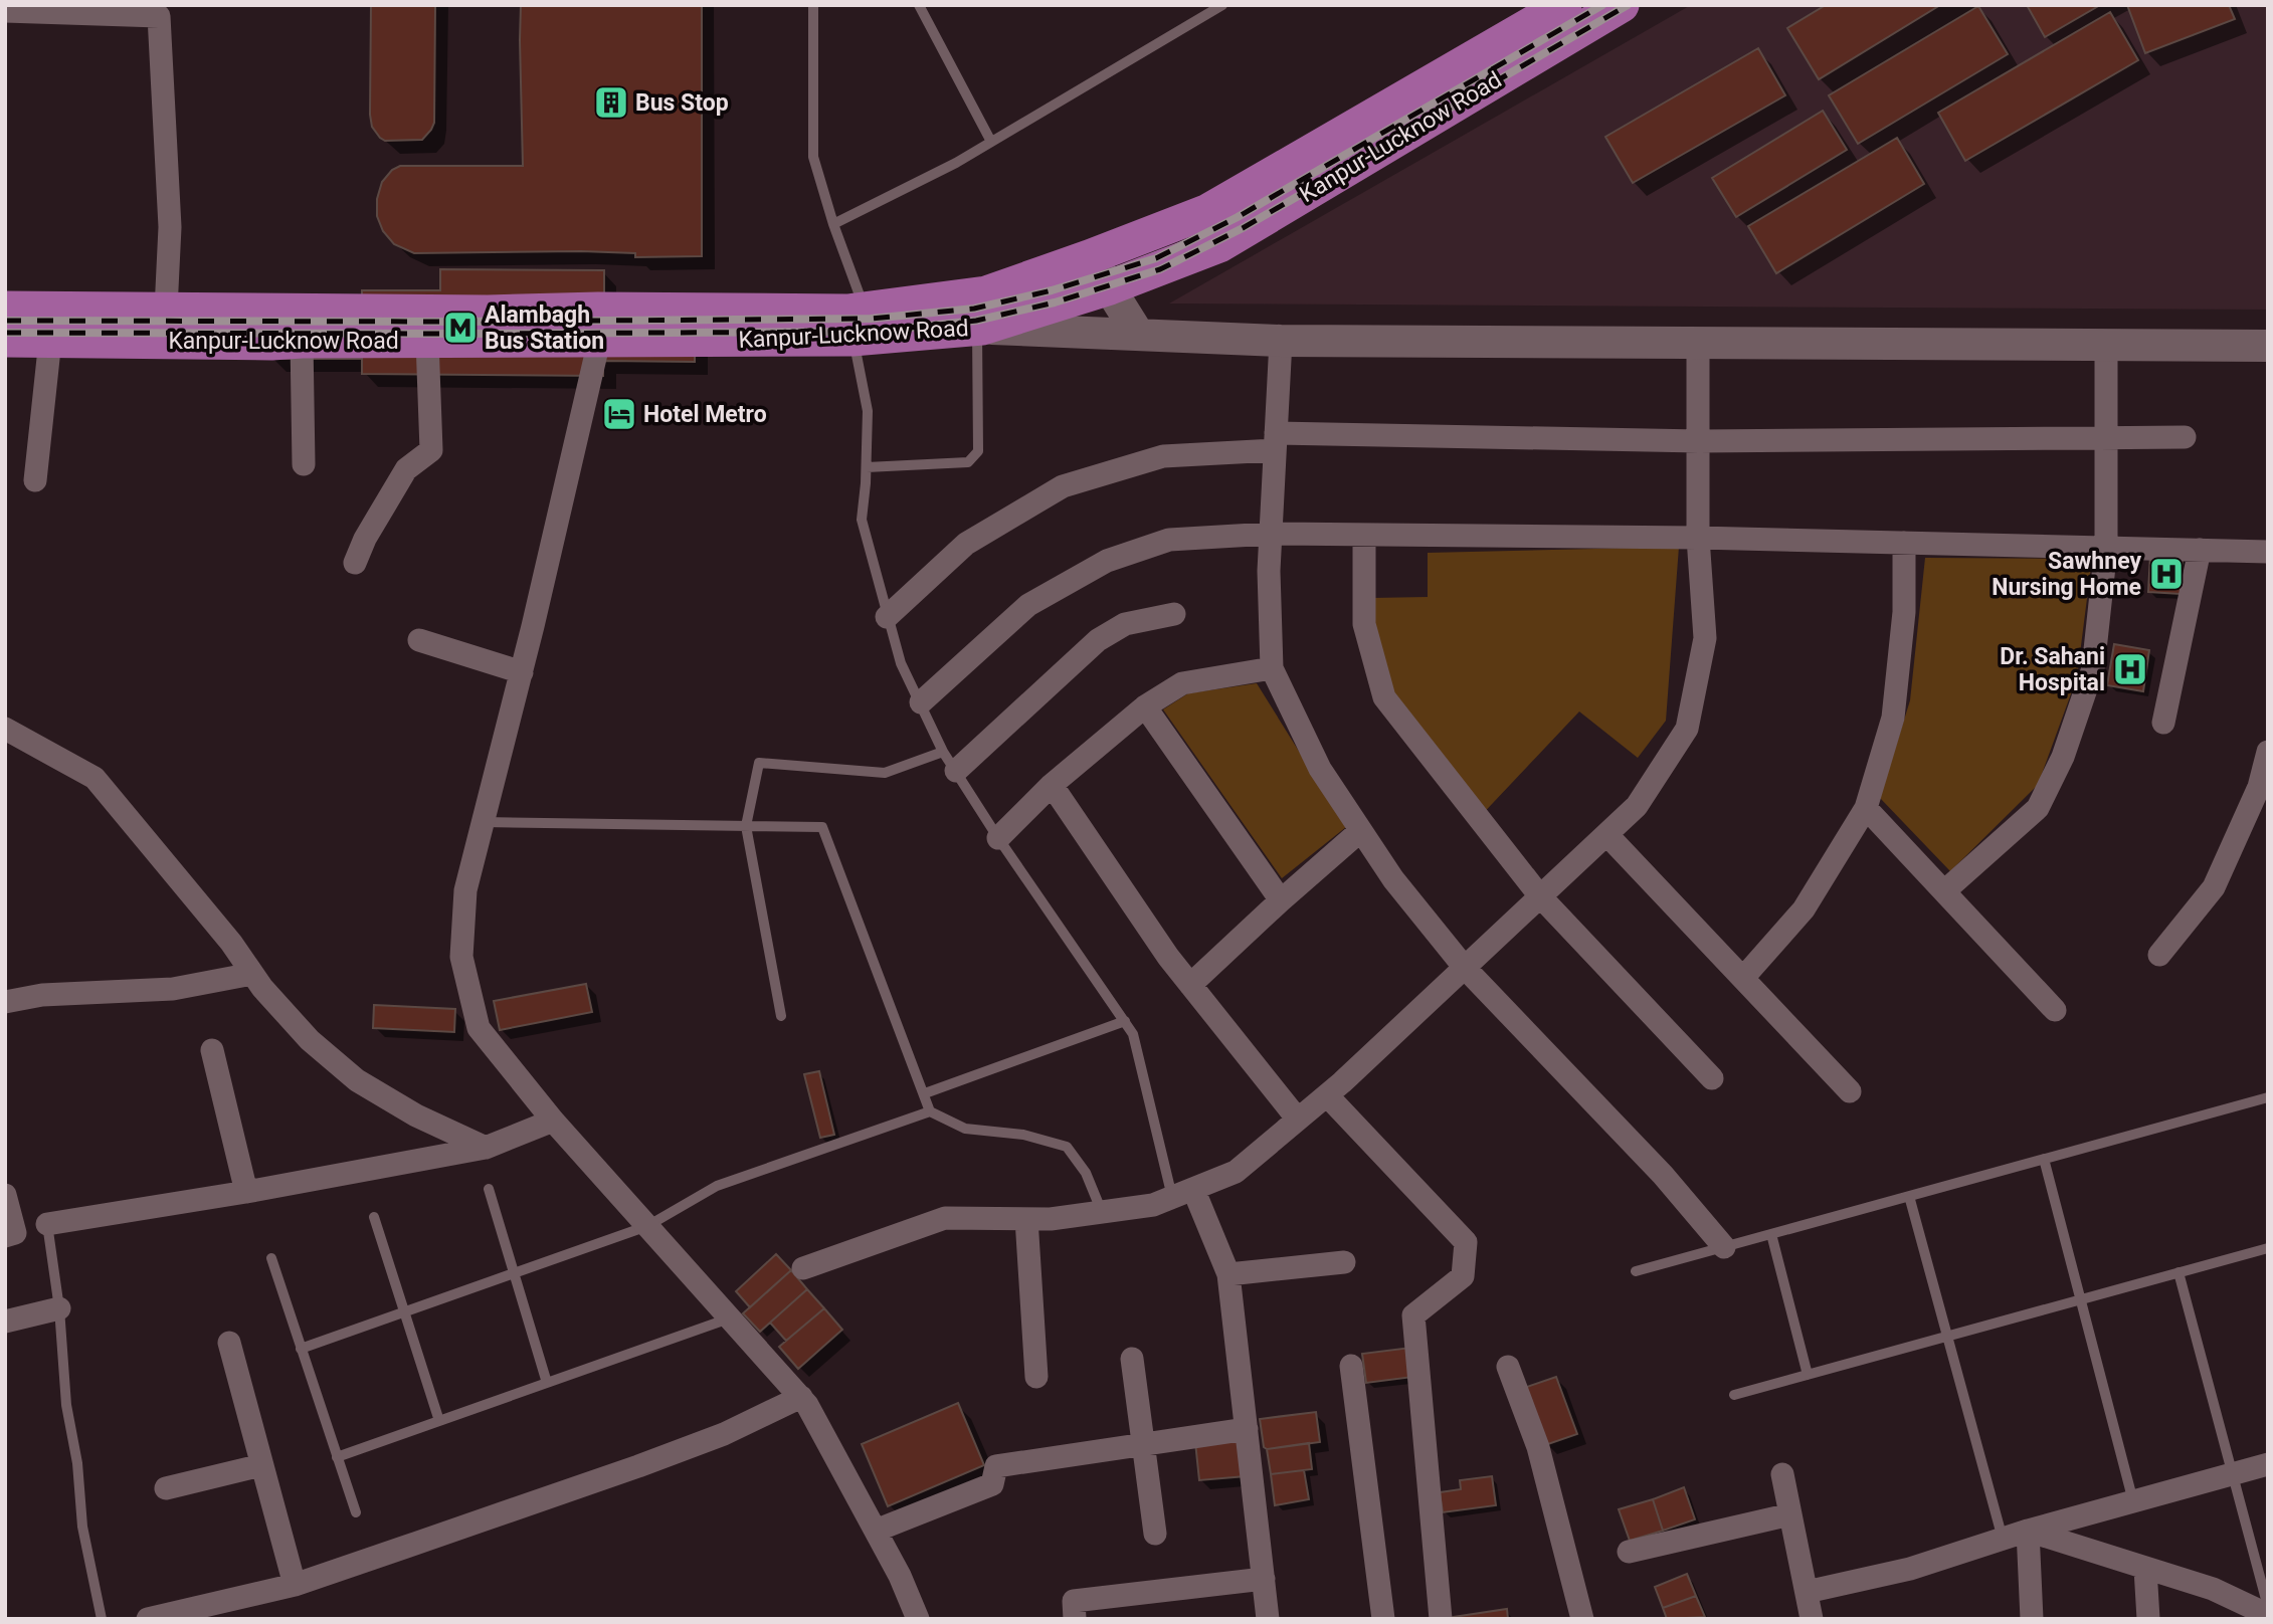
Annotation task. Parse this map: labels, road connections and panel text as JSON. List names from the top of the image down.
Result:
{
  "streets": {
    "main road": ["Kanpur-Lucknow Road"]
  },
  "places": {
    "building": ["Bus Stop"],
    "metro station": ["Alambagh Bus Station"],
    "hotel": ["Hotel Metro"],
    "hospital": ["Sawhney Nursing Home", "Dr. Sahani Hospital"]
  }
}
